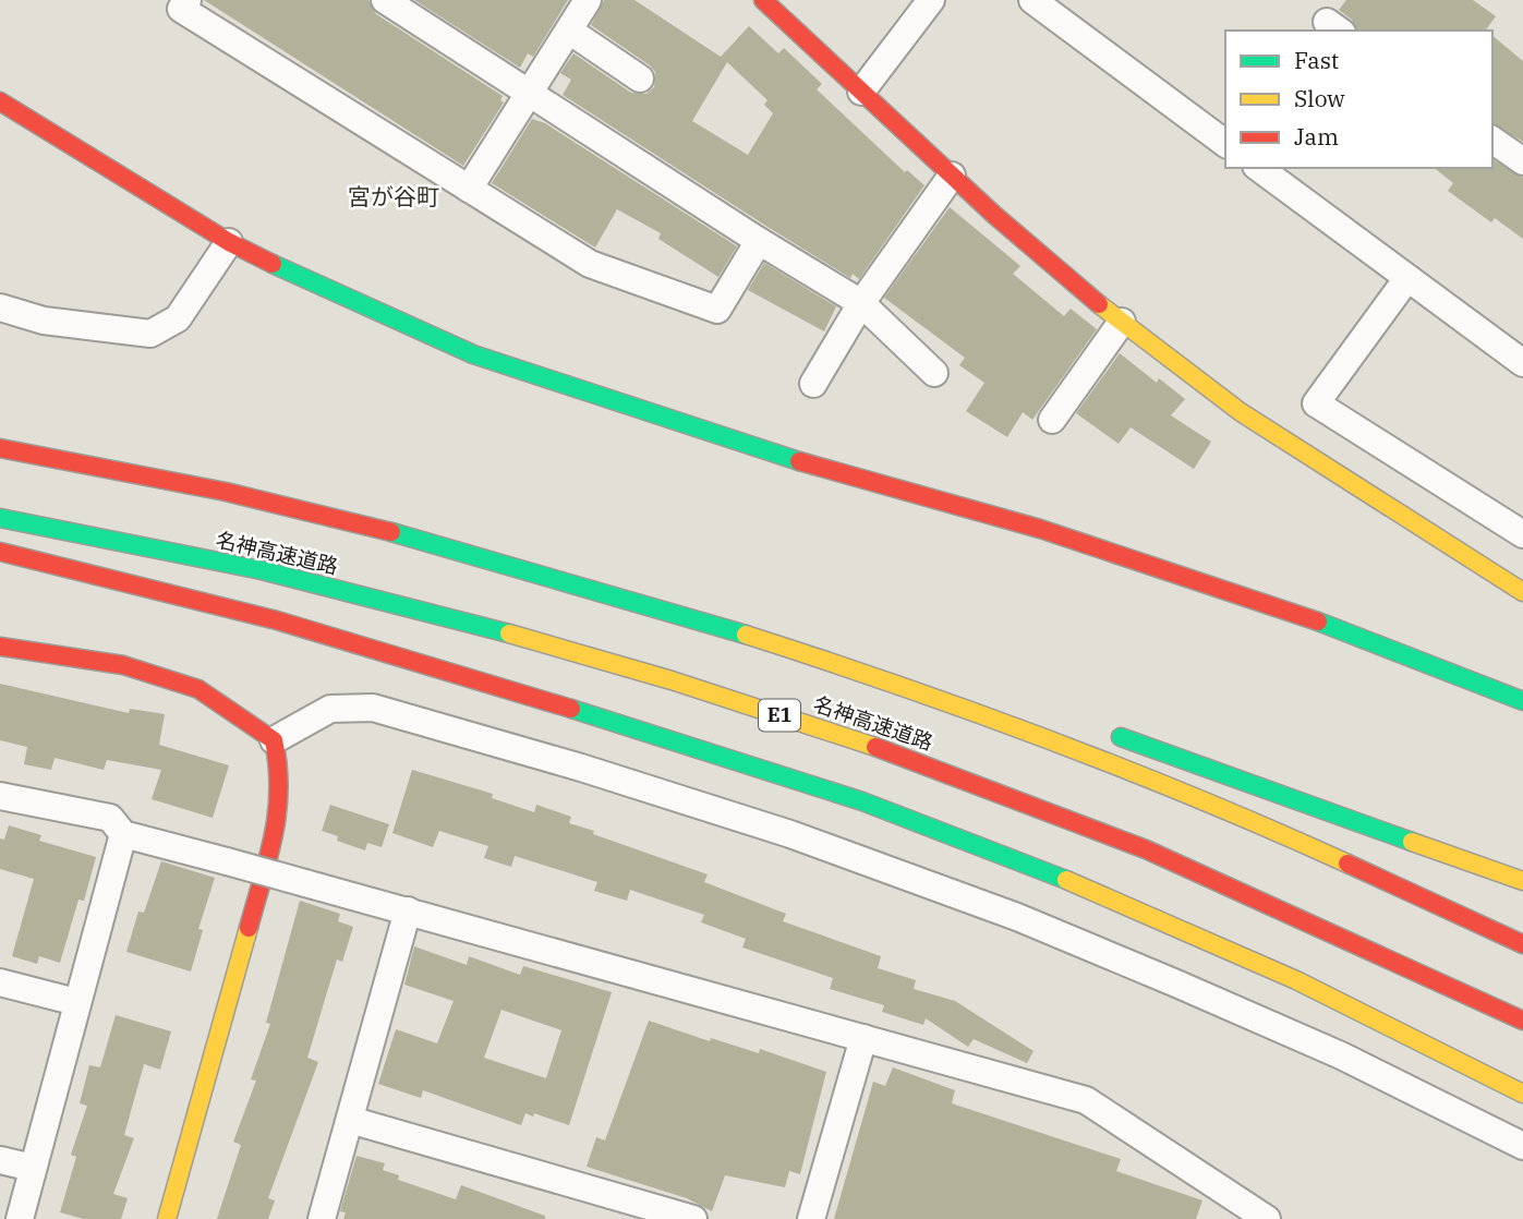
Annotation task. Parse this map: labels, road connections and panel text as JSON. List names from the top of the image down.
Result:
{
  "streets": {
    "main road": ["名神高速道路", "E1"]
  },
  "districts": ["宮が谷町"],
  "legend": ["Fast", "Slow", "Jam"]
}
